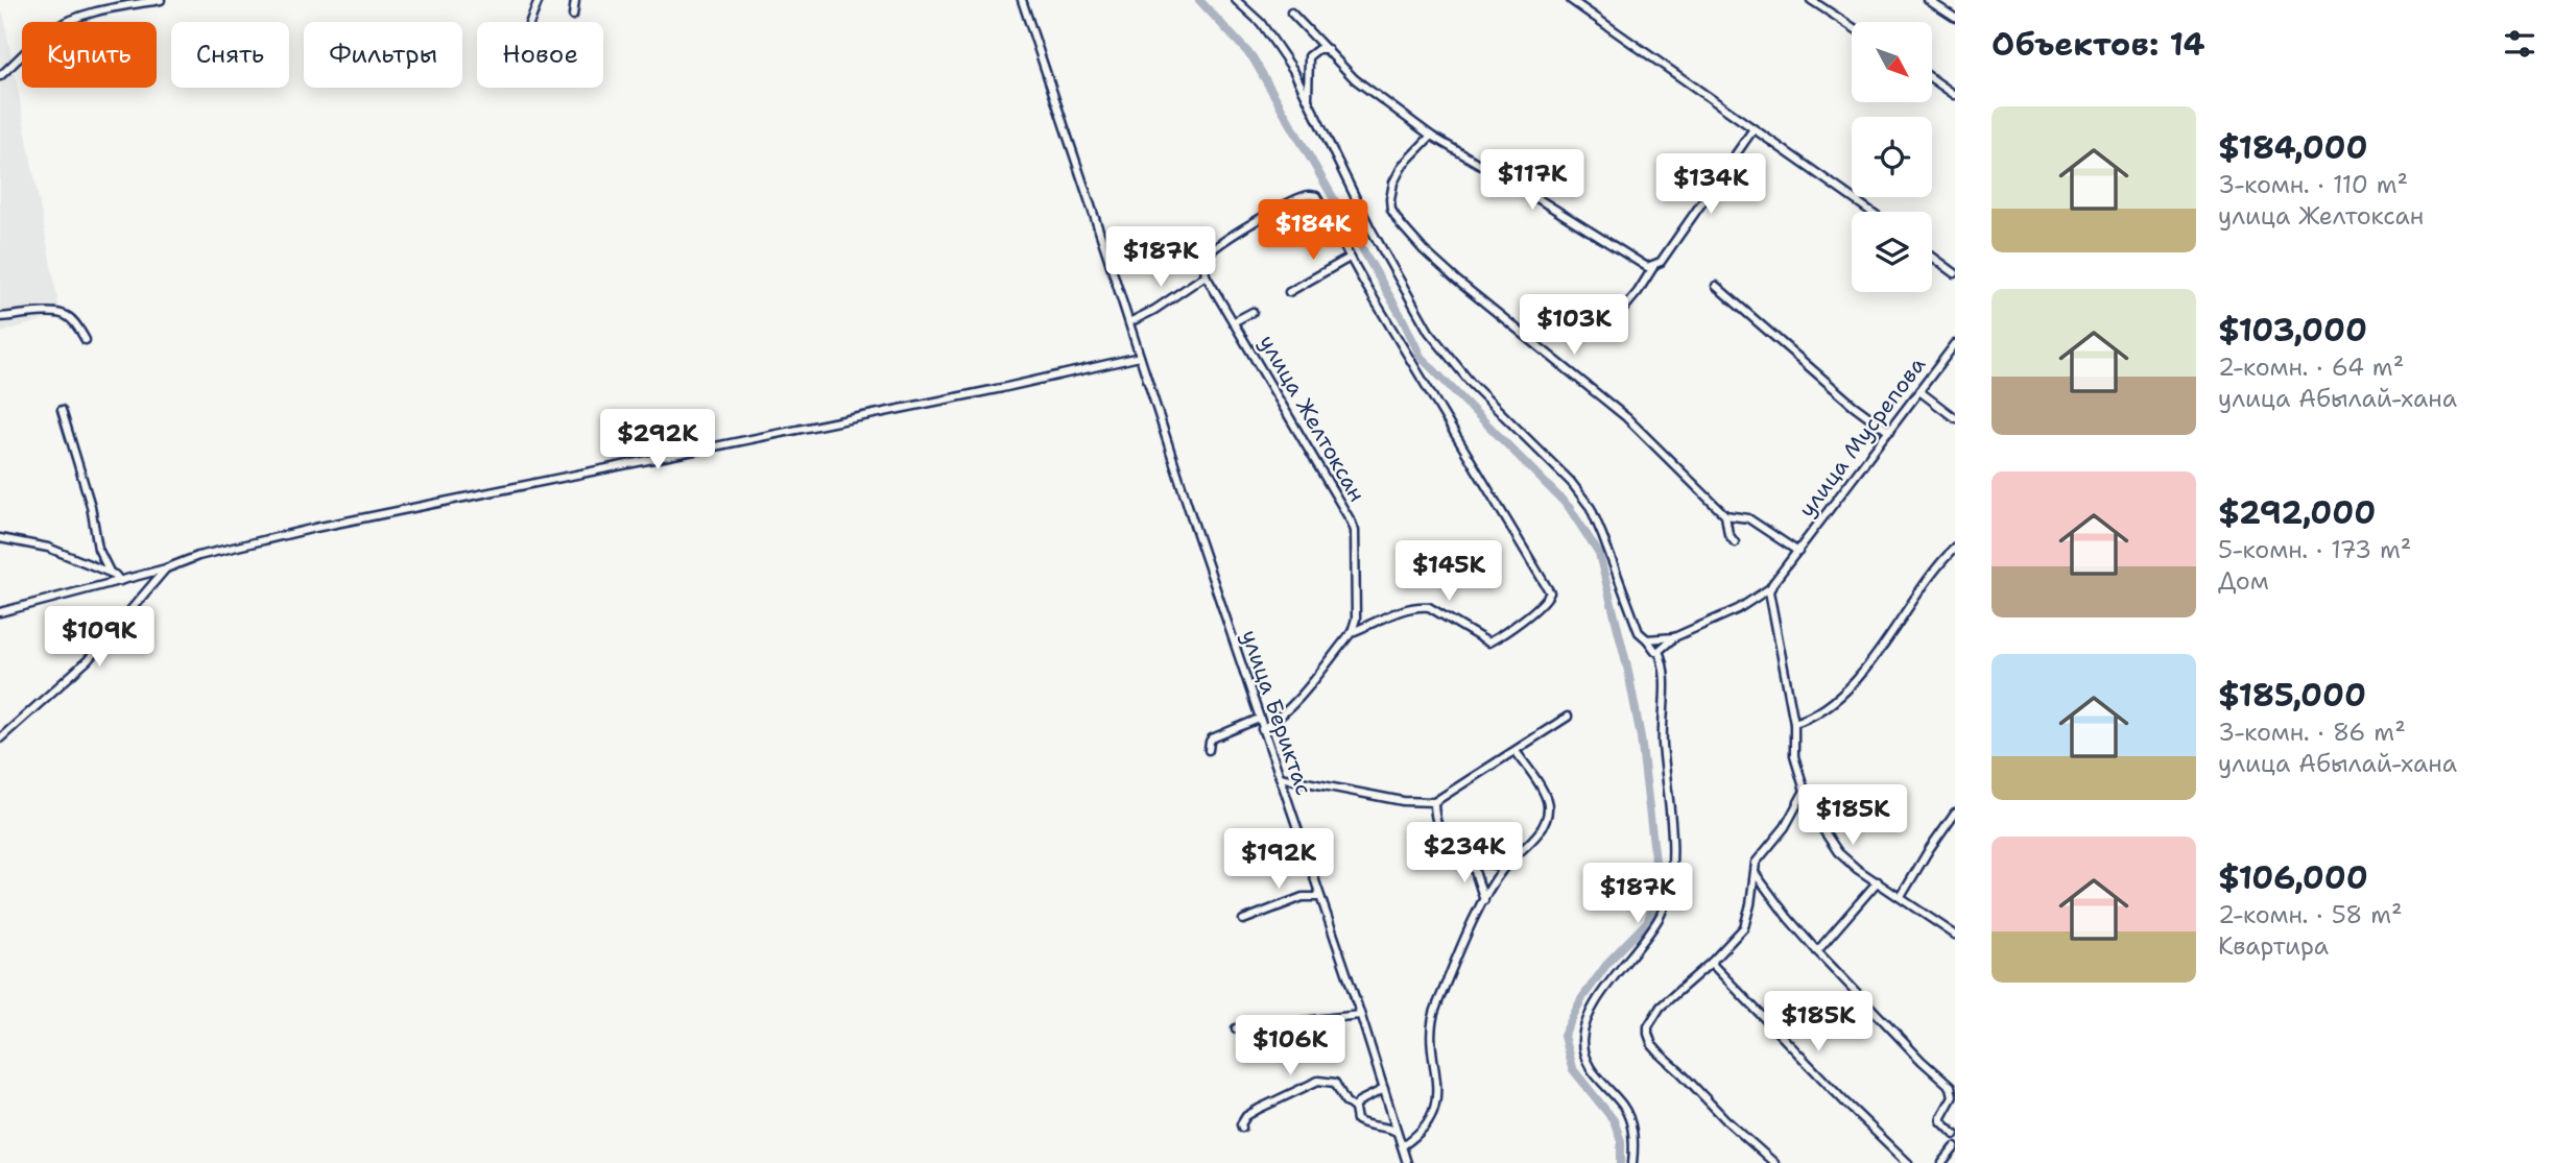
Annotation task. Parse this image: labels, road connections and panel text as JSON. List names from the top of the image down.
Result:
{
  "streets": {
    "street": ["улица Желтоксан", "улица Мусрепова", "улица Бериктас"]
  },
  "north": "bottom right",
  "page": {
    "heading": "Объектов: 14",
    "chip": [
      "Купить",
      "Снять",
      "Фильтры",
      "Новое"
    ],
    "list": [
      {
        "name": "$184,000",
        "note": "3-комн. · 110 m² · улица Желтоксан"
      },
      {
        "name": "$103,000",
        "note": "2-комн. · 64 m² · улица Абылай-хана"
      },
      {
        "name": "$292,000",
        "note": "5-комн. · 173 m² · Дом"
      },
      {
        "name": "$185,000",
        "note": "3-комн. · 86 m² · улица Абылай-хана"
      },
      {
        "name": "$106,000",
        "note": "2-комн. · 58 m² · Квартира"
      }
    ],
    "price": [
      "$117K",
      "$134K",
      "$184K",
      "$187K",
      "$103K",
      "$292K",
      "$145K",
      "$109K",
      "$185K",
      "$234K",
      "$192K",
      "$187K",
      "$185K",
      "$106K"
    ]
  }
}
